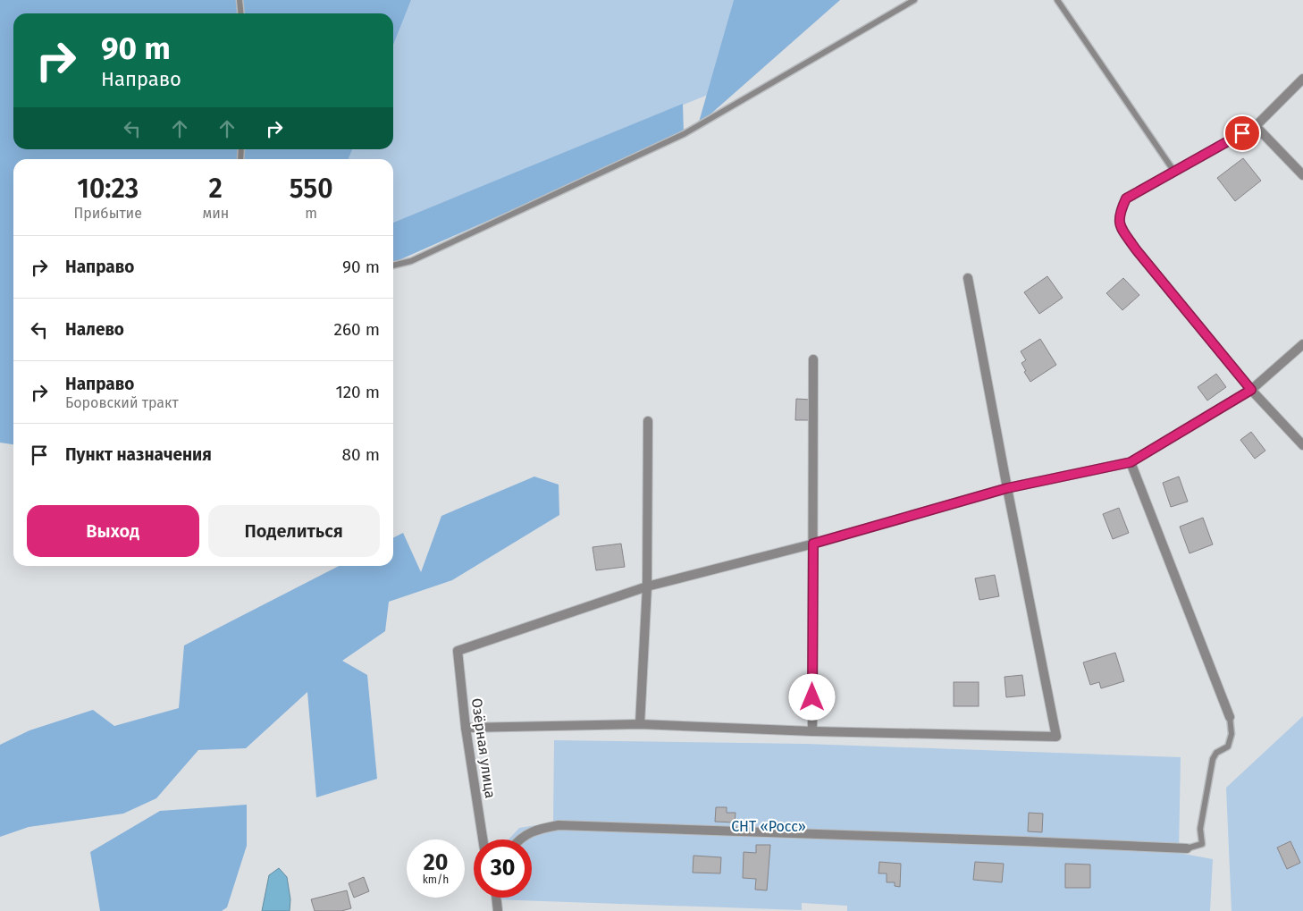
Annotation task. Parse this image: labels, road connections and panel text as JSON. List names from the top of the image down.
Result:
{
  "streets": {
    "street": ["Озёрная улица"]
  },
  "parks": ["СНТ «Росс»"],
  "page": {
    "turn": ["90 m", "Направо"],
    "eta": [
      "10:23",
      "Прибытие",
      "2",
      "мин",
      "550",
      "m"
    ],
    "list": [
      {
        "name": "Направо",
        "value": "90 m"
      },
      {
        "name": "Налево",
        "value": "260 m"
      },
      {
        "name": "Направо",
        "note": "Боровский тракт",
        "value": "120 m"
      },
      {
        "name": "Пункт назначения",
        "value": "80 m"
      }
    ],
    "buttons": ["Выход", "Поделиться"],
    "speed": "20 km/h",
    "limit": "30"
  }
}
